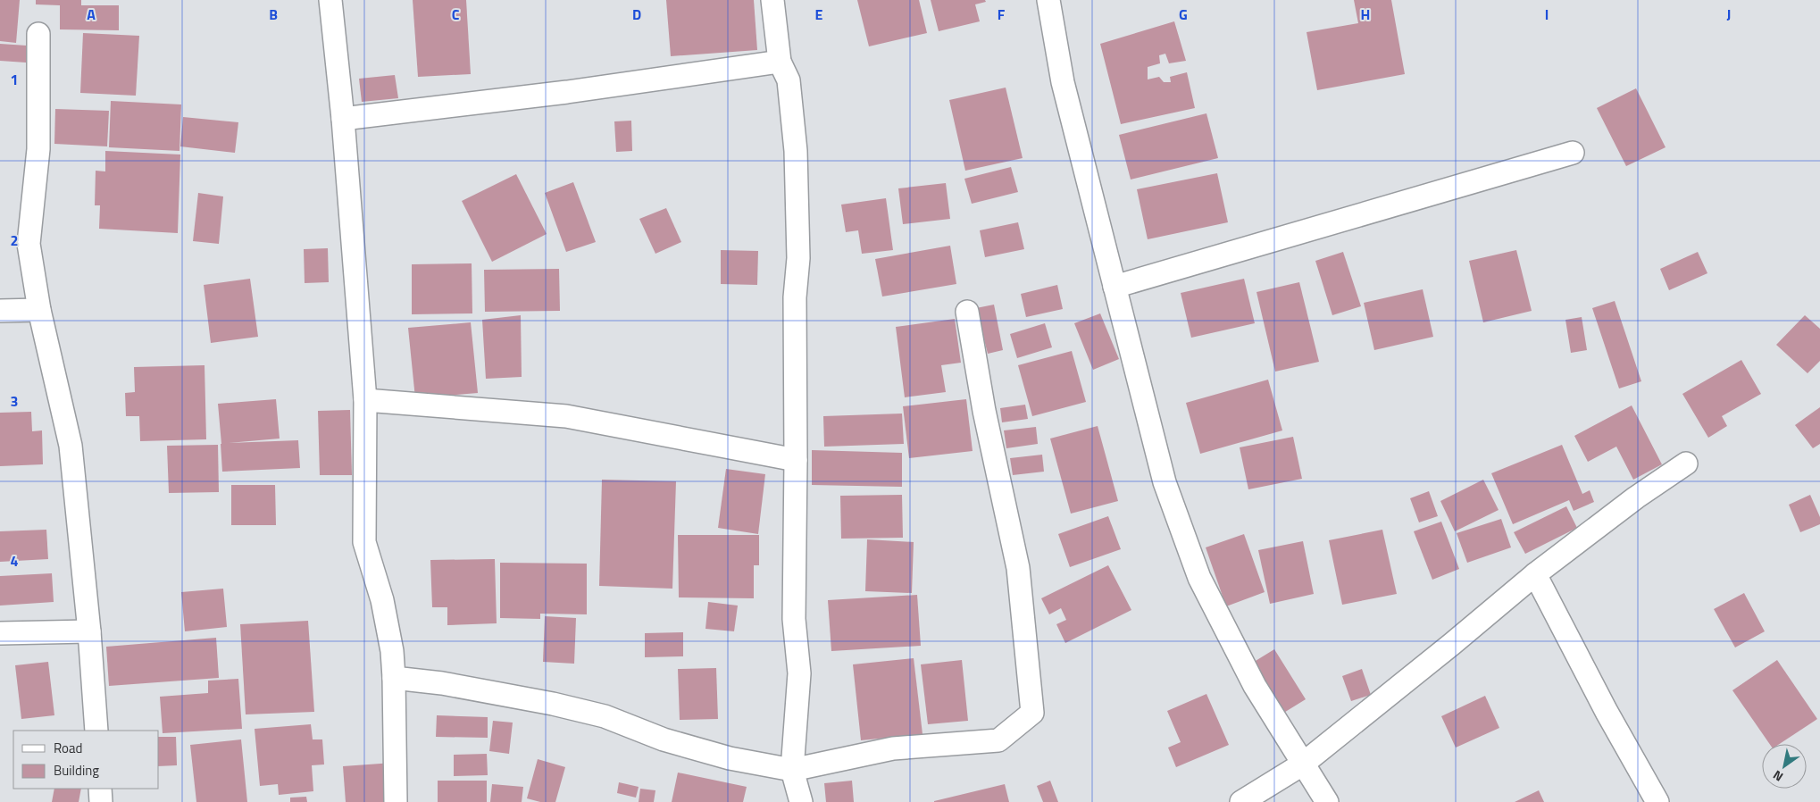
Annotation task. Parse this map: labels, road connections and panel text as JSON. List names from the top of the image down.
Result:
{
  "legend": ["Road", "Building"],
  "north": "bottom left",
  "grid": {
    "columns": [
      "A",
      "B",
      "C",
      "D",
      "E",
      "F",
      "G",
      "H",
      "I",
      "J"
    ],
    "rows": [
      "1",
      "2",
      "3",
      "4"
    ]
  }
}
